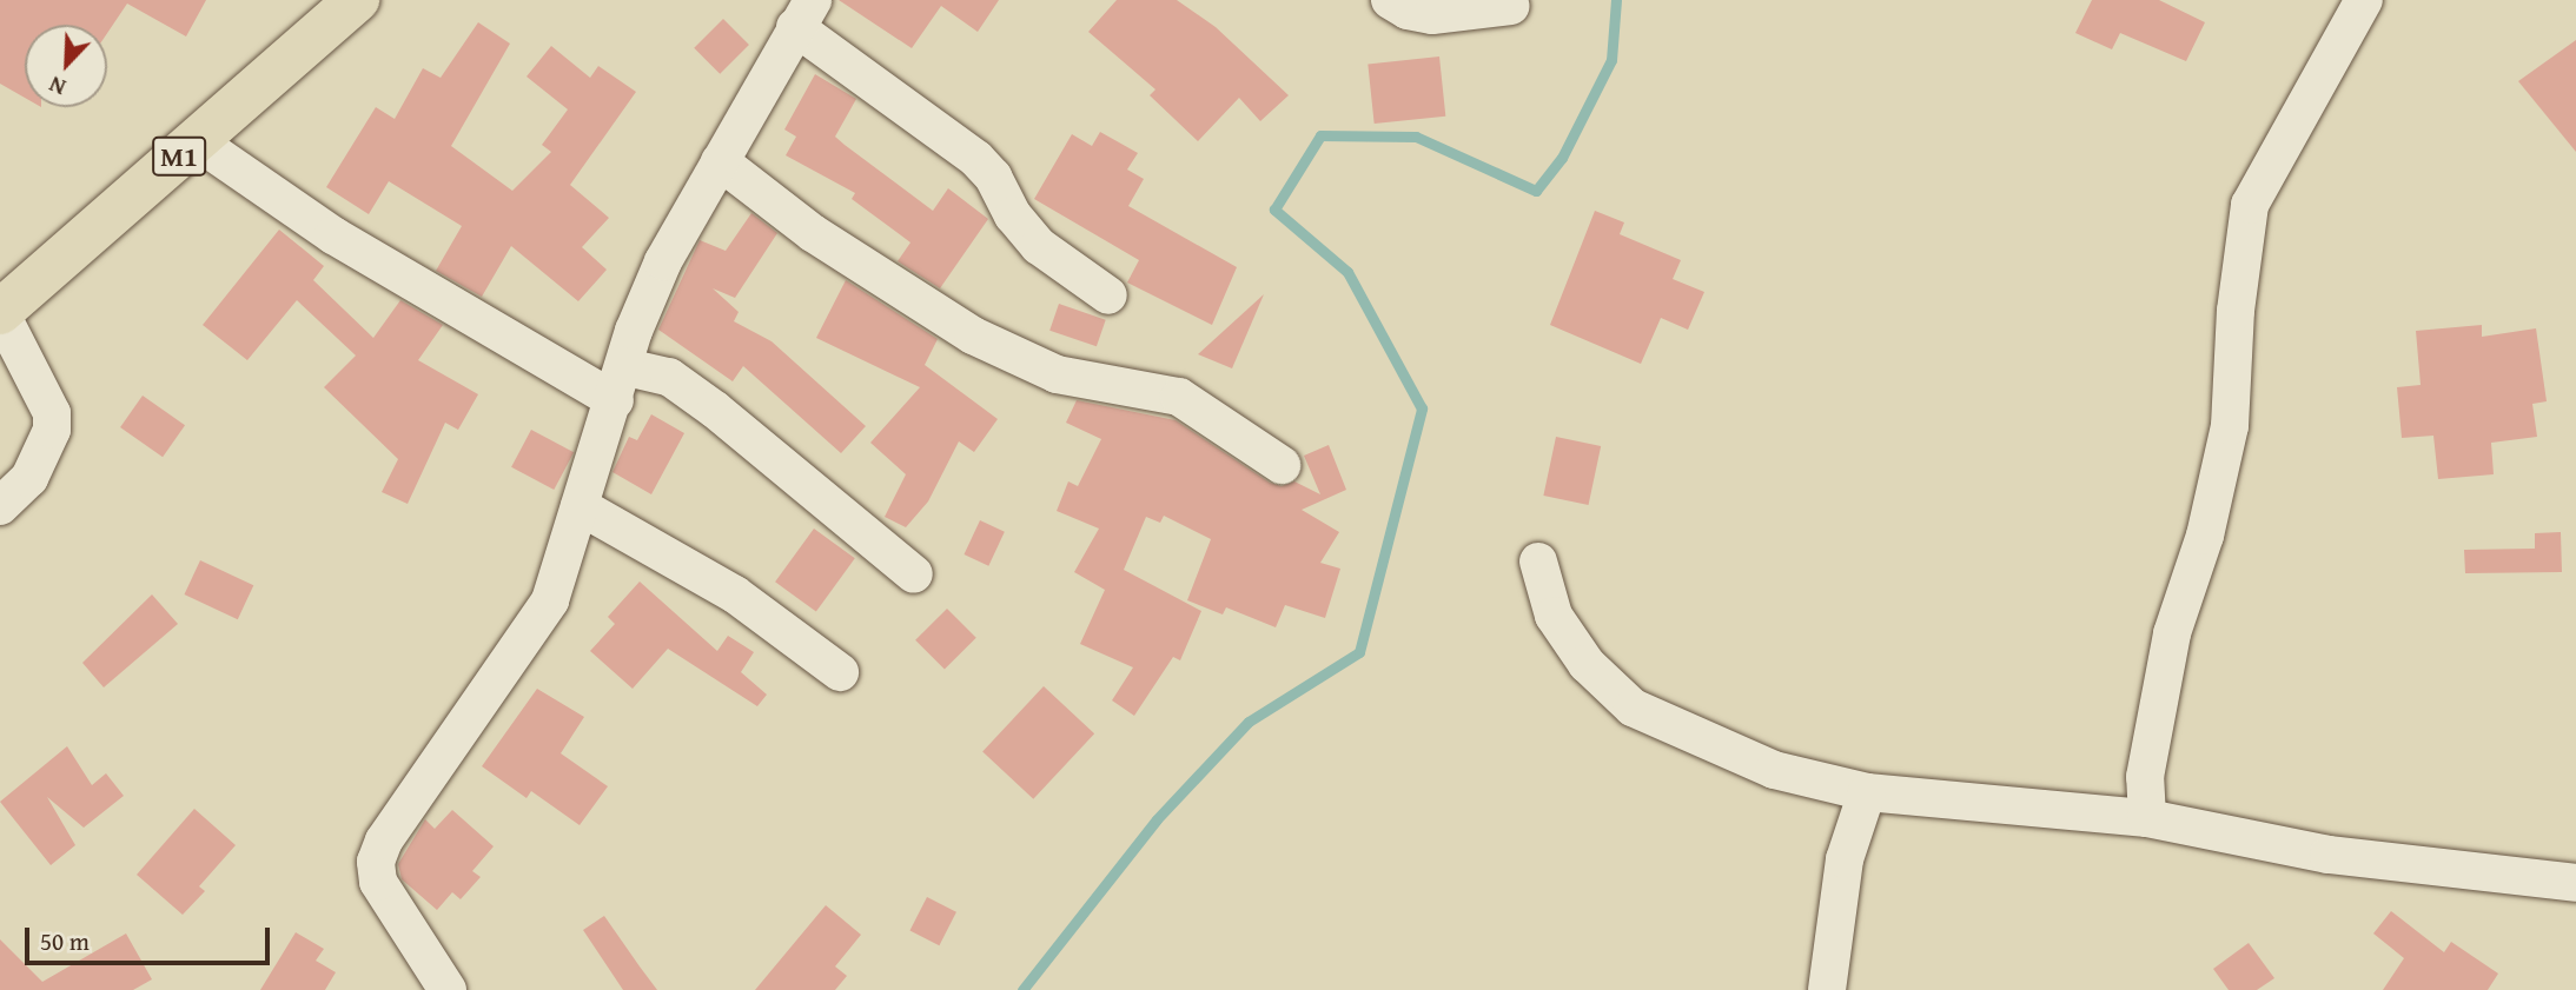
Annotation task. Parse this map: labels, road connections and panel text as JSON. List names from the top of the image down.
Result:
{
  "streets": {
    "highway": ["M1"]
  },
  "scale_bar": "50 m",
  "north": "bottom left"
}
